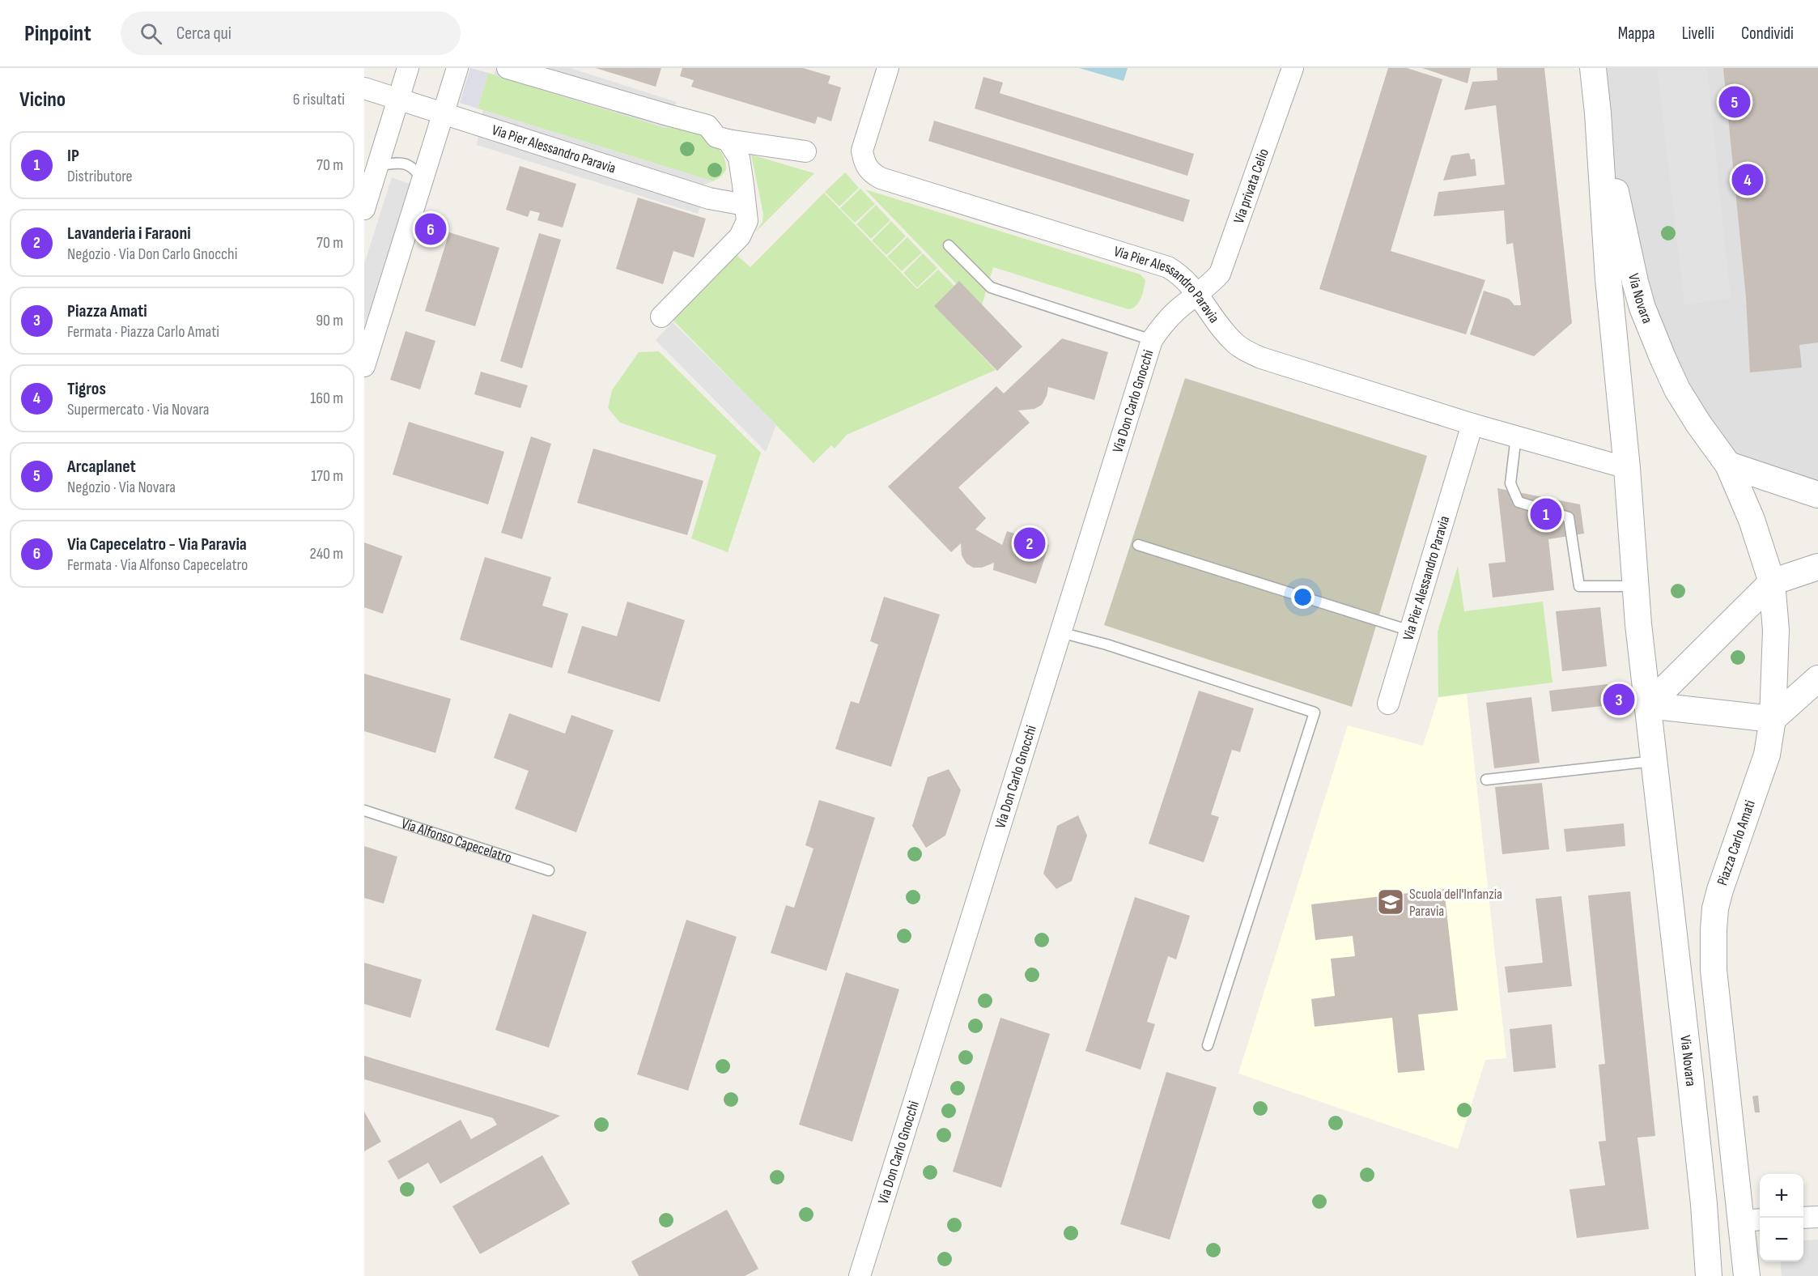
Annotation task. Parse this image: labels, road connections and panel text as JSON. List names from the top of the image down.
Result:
{
  "streets": {
    "street": [
      "Via Pier Alessandro Paravia",
      "Via privata Celio",
      "Via Novara",
      "Via Don Carlo Gnocchi",
      "Piazza Carlo Amati"
    ],
    "lane": ["Via Alfonso Capecelatro"]
  },
  "crossings": [
    ["Via Pier Alessandro Paravia", "Via privata Celio"],
    ["Via Pier Alessandro Paravia", "Via Novara"],
    ["Via Pier Alessandro Paravia", "Via Don Carlo Gnocchi"],
    ["Via privata Celio", "Via Don Carlo Gnocchi"],
    ["Via Novara", "Piazza Carlo Amati"]
  ],
  "places": {
    "school or university": ["Scuola dell'Infanzia Paravia"]
  },
  "page": {
    "header": "Pinpoint",
    "search": "Cerca qui",
    "nav": ["Mappa", "Livelli", "Condividi"],
    "heading": ["Vicino", "6 risultati"],
    "pins": [
      "5",
      "4",
      "6",
      "1",
      "2",
      "3"
    ],
    "list": [
      {
        "mark": "1",
        "name": "IP",
        "note": "Distributore",
        "value": "70 m"
      },
      {
        "mark": "2",
        "name": "Lavanderia i Faraoni",
        "note": "Negozio · Via Don Carlo Gnocchi",
        "value": "70 m"
      },
      {
        "mark": "3",
        "name": "Piazza Amati",
        "note": "Fermata · Piazza Carlo Amati",
        "value": "90 m"
      },
      {
        "mark": "4",
        "name": "Tigros",
        "note": "Supermercato · Via Novara",
        "value": "160 m"
      },
      {
        "mark": "5",
        "name": "Arcaplanet",
        "note": "Negozio · Via Novara",
        "value": "170 m"
      },
      {
        "mark": "6",
        "name": "Via Capecelatro - Via Paravia",
        "note": "Fermata · Via Alfonso Capecelatro",
        "value": "240 m"
      }
    ],
    "map_buttons": ["+", "−"]
  }
}
